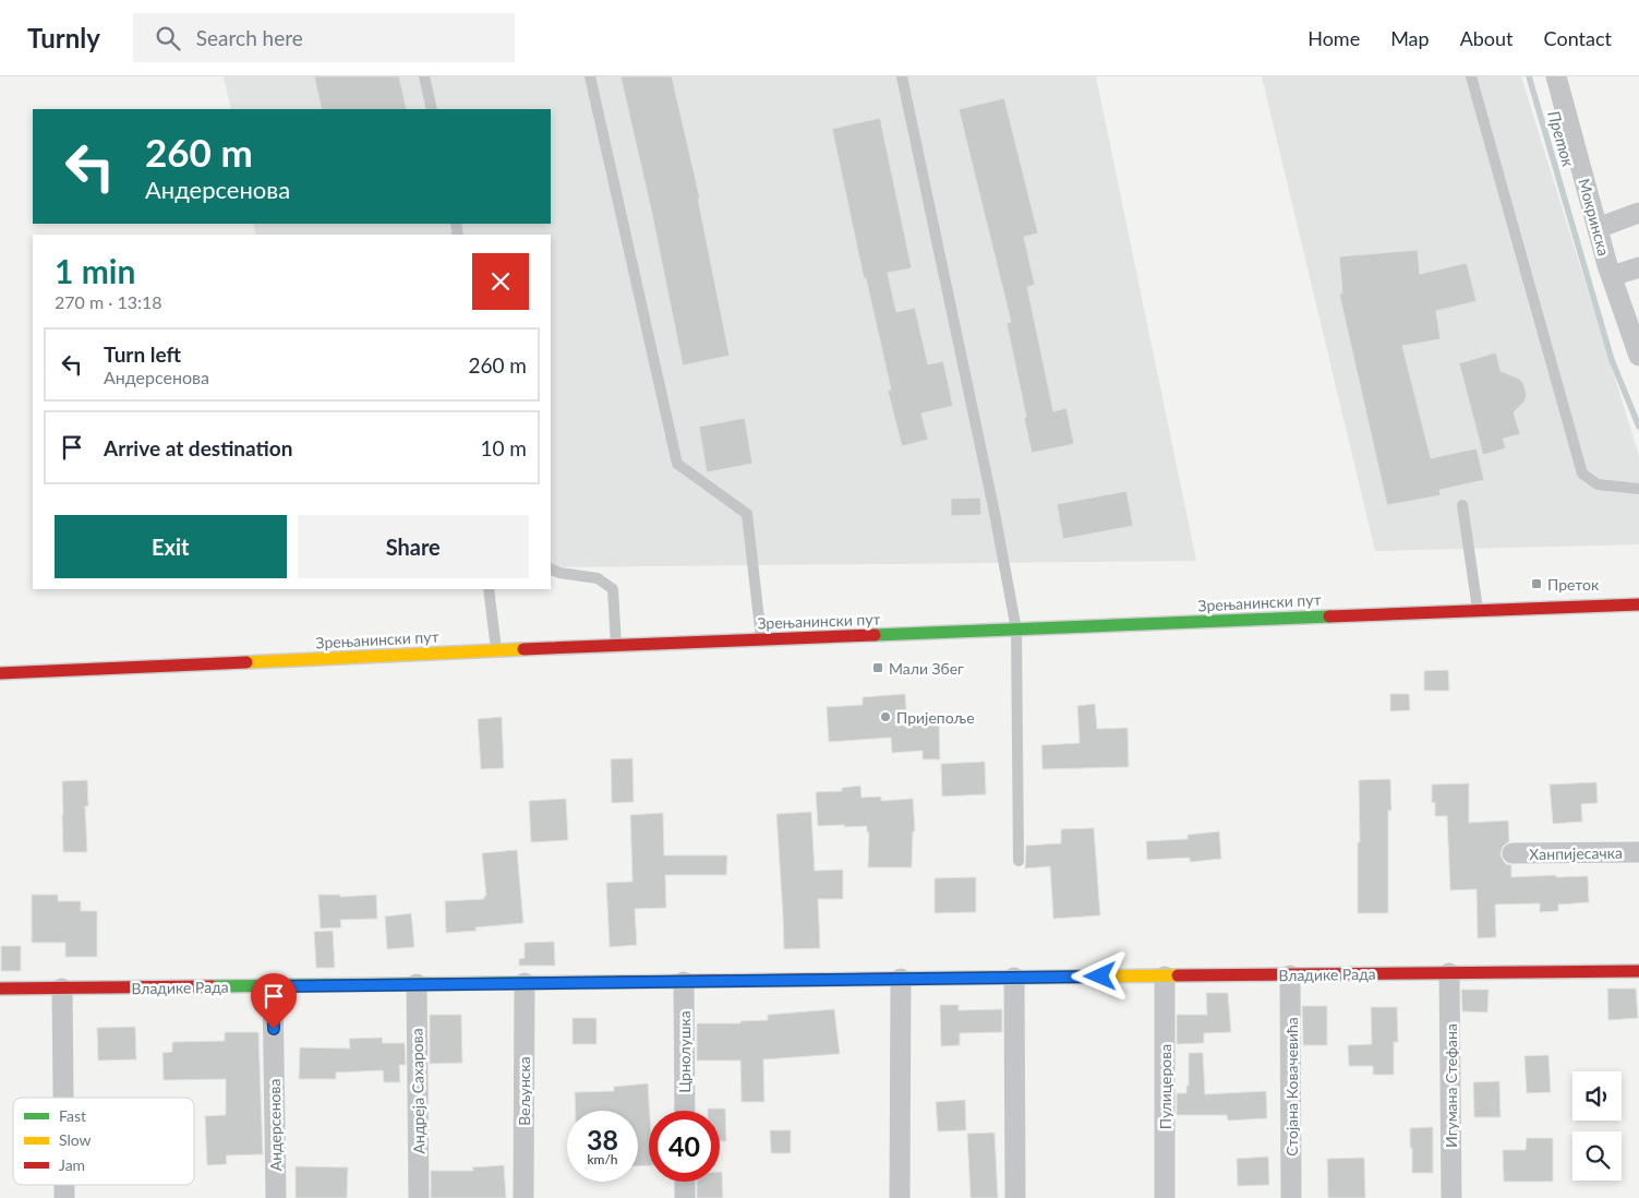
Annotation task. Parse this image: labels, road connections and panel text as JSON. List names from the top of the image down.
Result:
{
  "streets": {
    "street": [
      "Мокринска",
      "Зрењанински пут",
      "Ханпијесачка",
      "Владике Рада",
      "Црнолушка",
      "Игумана Стефана",
      "Пулицерова",
      "Стојана Ковачевића",
      "Андреја Сахарова",
      "Вељунска",
      "Андерсенова"
    ]
  },
  "crossings": [
    ["Владике Рада", "Црнолушка"],
    ["Владике Рада", "Игумана Стефана"],
    ["Владике Рада", "Пулицерова"],
    ["Владике Рада", "Стојана Ковачевића"],
    ["Владике Рада", "Андреја Сахарова"],
    ["Владике Рада", "Вељунска"],
    ["Владике Рада", "Андерсенова"]
  ],
  "water": ["Преток"],
  "places": {
    "transit": ["Преток", "Мали Збег"],
    "other": ["Пријепоље"]
  },
  "legend": ["Fast", "Slow", "Jam"],
  "page": {
    "header": "Turnly",
    "search": "Search here",
    "nav": [
      "Home",
      "Map",
      "About",
      "Contact"
    ],
    "turn": ["260 m", "Андерсенова"],
    "heading": ["1 min", "270 m · 13:18"],
    "list": [
      {
        "name": "Turn left",
        "note": "Андерсенова",
        "value": "260 m"
      },
      {
        "name": "Arrive at destination",
        "value": "10 m"
      }
    ],
    "buttons": ["Exit", "Share"],
    "speed": "38 km/h",
    "limit": "40"
  }
}
